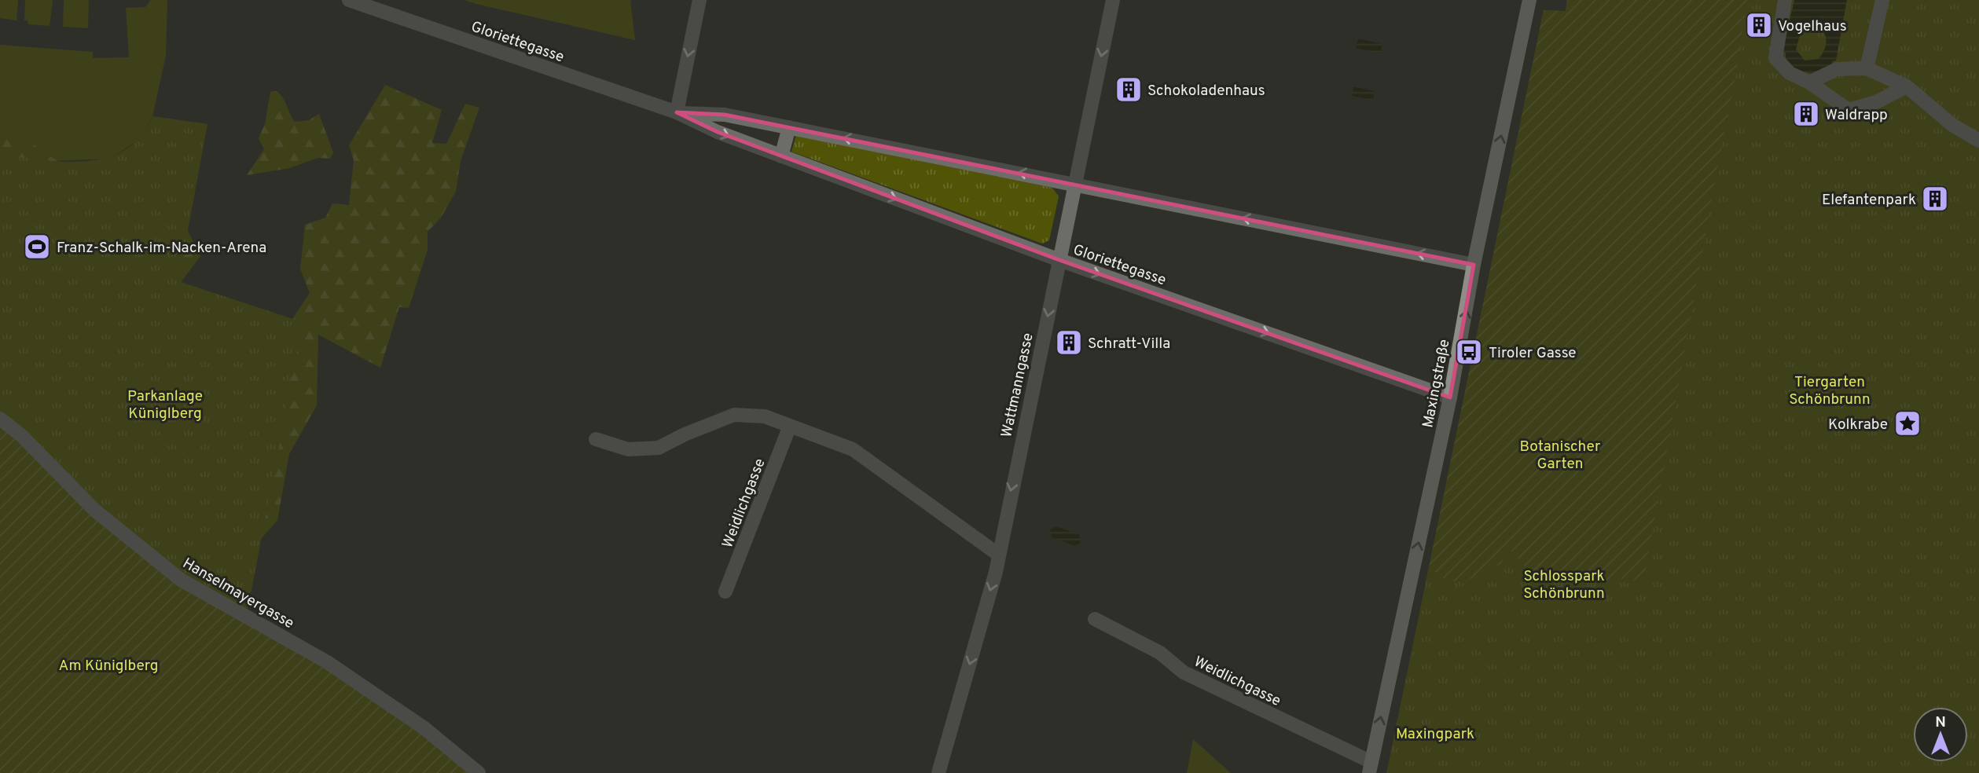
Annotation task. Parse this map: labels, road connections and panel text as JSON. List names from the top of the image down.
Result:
{
  "streets": {
    "street": [
      "Gloriettegasse",
      "Maxingstraße",
      "Wattmanngasse",
      "Weidlichgasse",
      "Hanselmayergasse"
    ]
  },
  "crossings": [
    ["Gloriettegasse", "Maxingstraße"],
    ["Gloriettegasse", "Wattmanngasse"],
    ["Maxingstraße", "Weidlichgasse"]
  ],
  "one_way": ["Maxingstraße", "Wattmanngasse"],
  "parks": [
    "Tiergarten Schönbrunn",
    "Parkanlage Küniglberg",
    "Botanischer Garten",
    "Schlosspark Schönbrunn",
    "Am Küniglberg",
    "Maxingpark"
  ],
  "places": {
    "building": [
      "Vogelhaus",
      "Schokoladenhaus",
      "Waldrapp",
      "Elefantenpark",
      "Schratt-Villa"
    ],
    "sports": ["Franz-Schalk-im-Nacken-Arena"],
    "bus stop": ["Tiroler Gasse"],
    "place": ["Kolkrabe"]
  },
  "north": "top"
}
